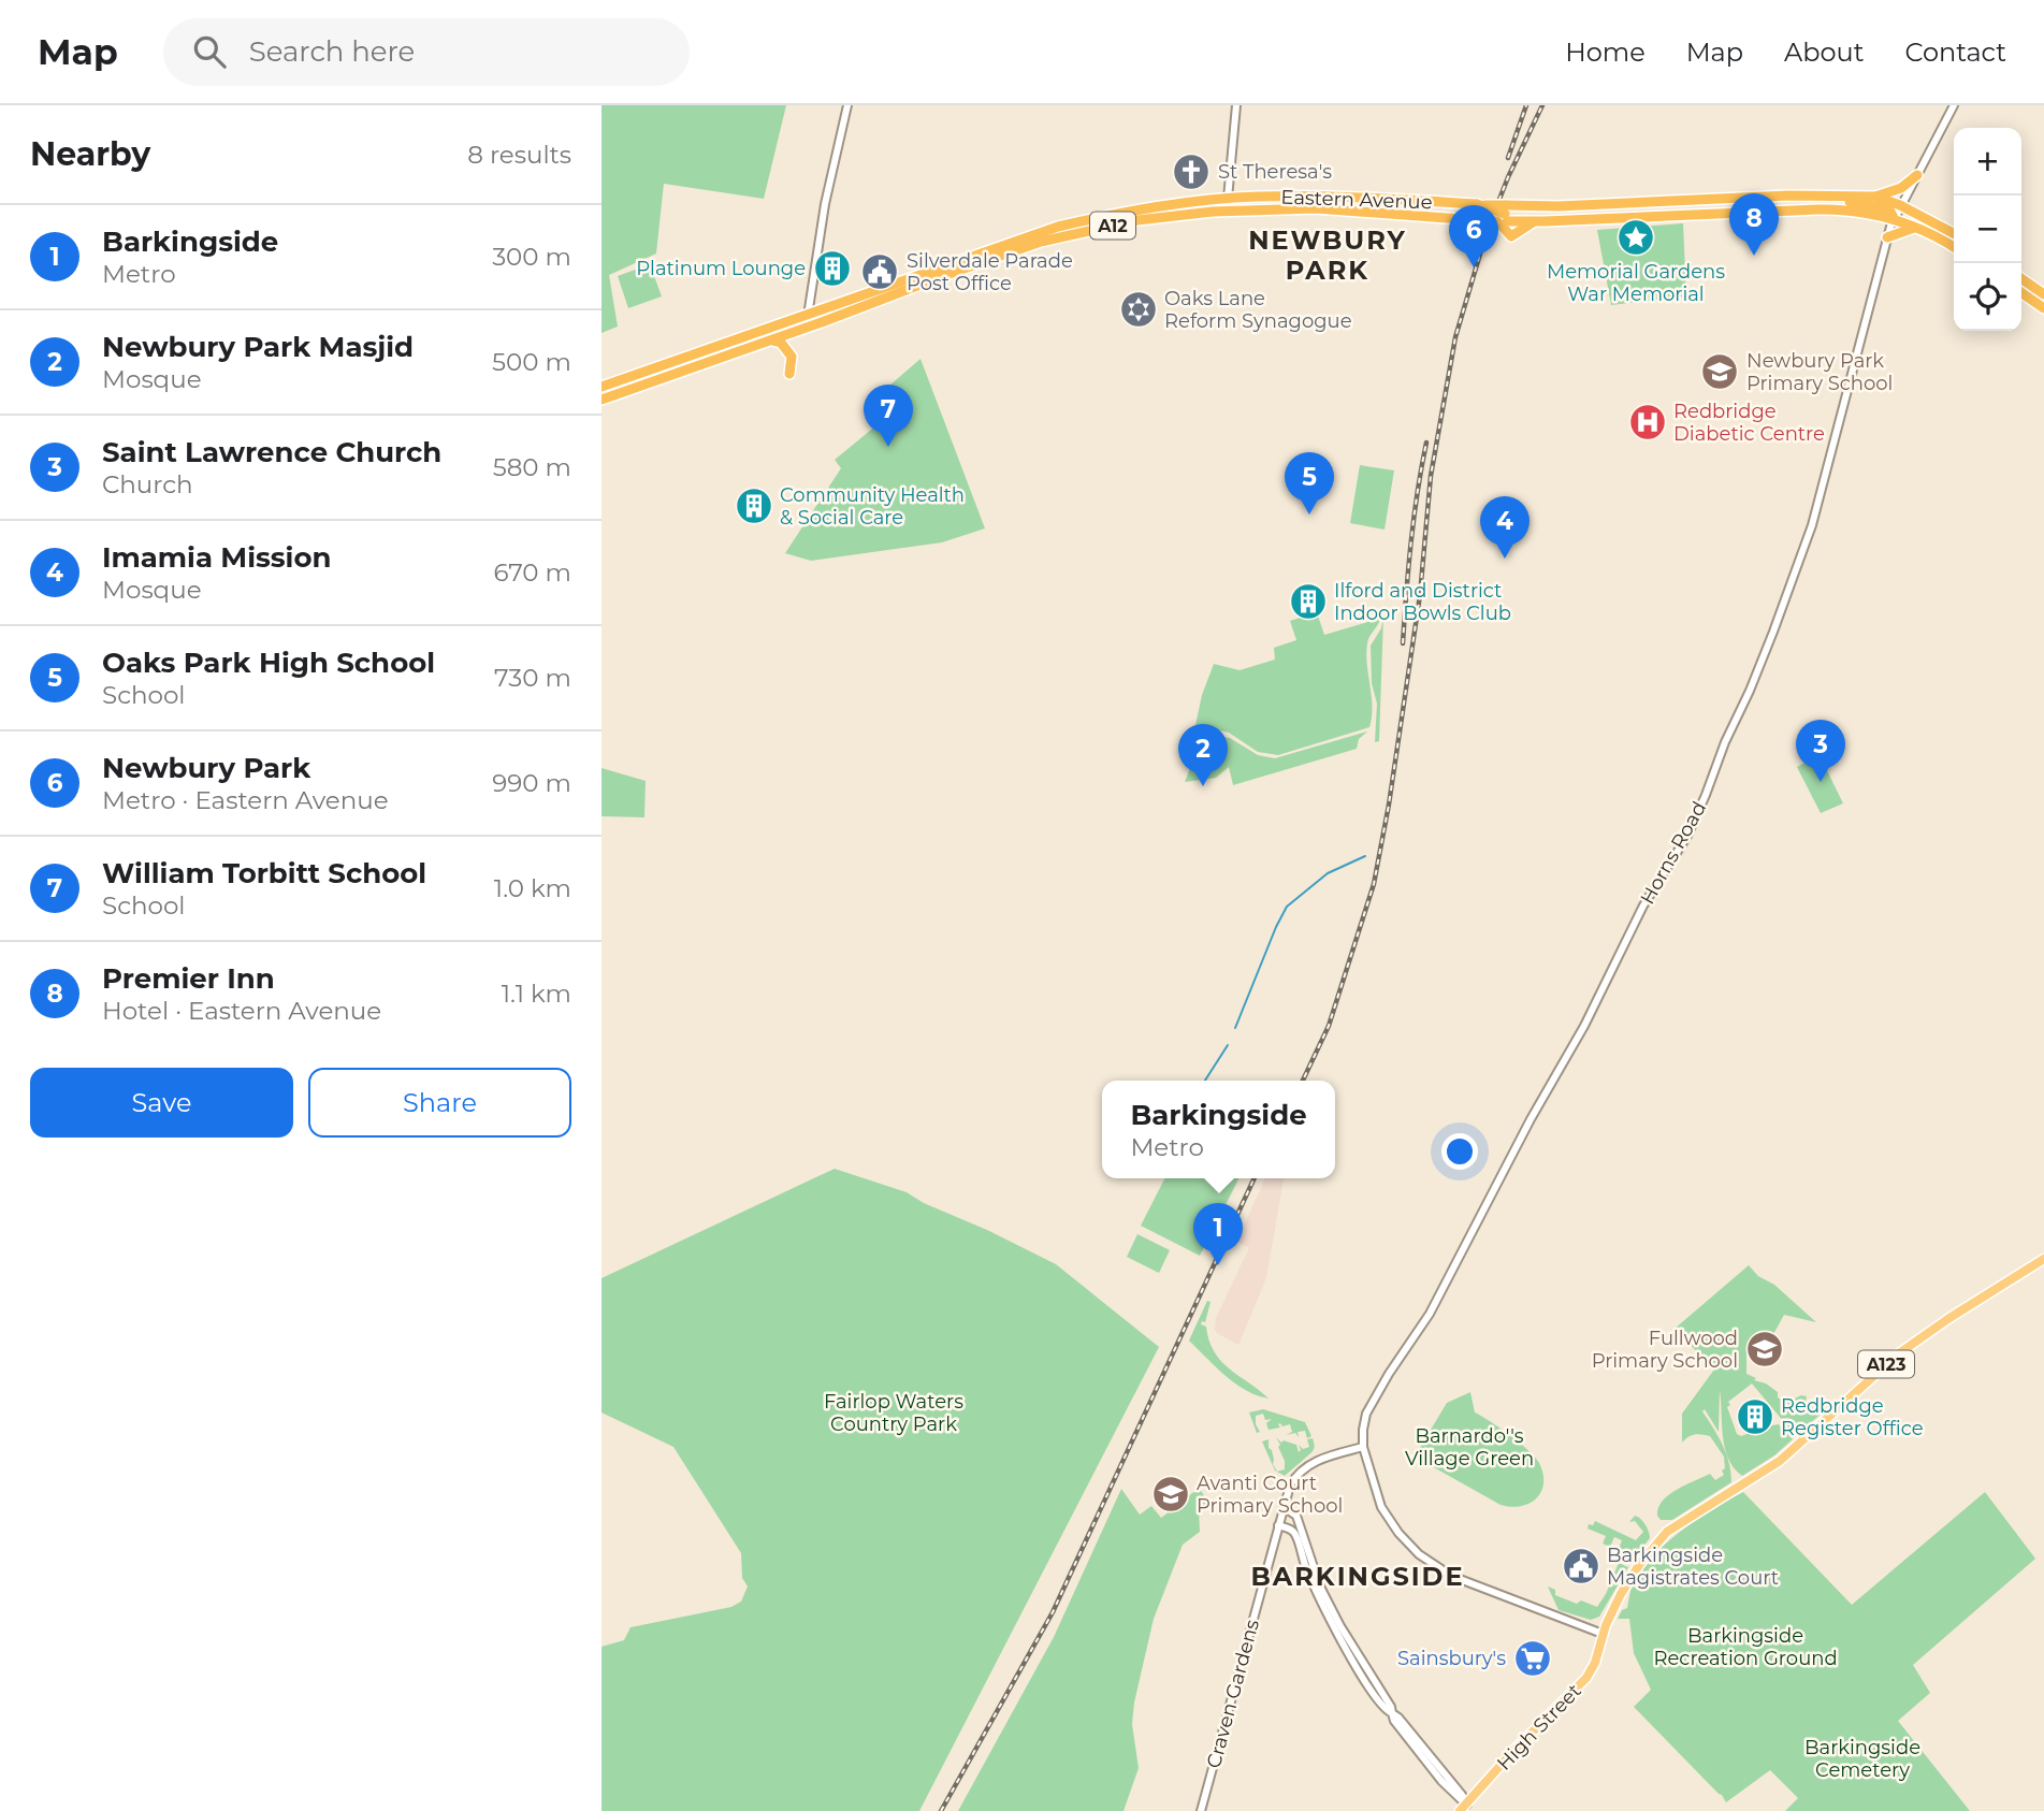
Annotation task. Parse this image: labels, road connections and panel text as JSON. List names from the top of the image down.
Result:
{
  "streets": {
    "highway": ["Eastern Avenue", "A12"],
    "main road": ["A123", "High Street"],
    "street": ["Horns Road", "Craven Gardens"]
  },
  "crossings": [
    ["Eastern Avenue", "A12"],
    ["Eastern Avenue", "Horns Road"],
    ["Horns Road", "Craven Gardens"],
    ["A123", "High Street"]
  ],
  "districts": ["NEWBURY PARK", "BARKINGSIDE"],
  "parks": [
    "Fairlop Waters Country Park",
    "Barnardo''s Village Green",
    "Barkingside Recreation Ground",
    "Barkingside Cemetery"
  ],
  "places": {
    "church": ["St Theresa's"],
    "place": ["Memorial Gardens War Memorial"],
    "building": [
      "Platinum Lounge",
      "Community Health & Social Care",
      "Ilford and District Indoor Bowls Club",
      "Redbridge Register Office"
    ],
    "public building": ["Silverdale Parade Post Office", "Barkingside Magistrates Court"],
    "synagogue": ["Oaks Lane Reform Synagogue"],
    "school or university": ["Newbury Park Primary School", "Fullwood Primary School", "Avanti Court Primary School"],
    "hospital": ["Redbridge Diabetic Centre"],
    "supermarket": ["Sainsbury's"]
  },
  "page": {
    "header": "Map",
    "search": "Search here",
    "nav": [
      "Home",
      "Map",
      "About",
      "Contact"
    ],
    "heading": ["Nearby", "8 results"],
    "map_buttons": ["+", "−"],
    "pins": [
      "8",
      "6",
      "7",
      "5",
      "4",
      "3",
      "2",
      "1"
    ],
    "list": [
      {
        "mark": "1",
        "name": "Barkingside",
        "note": "Metro",
        "value": "300 m"
      },
      {
        "mark": "2",
        "name": "Newbury Park Masjid",
        "note": "Mosque",
        "value": "500 m"
      },
      {
        "mark": "3",
        "name": "Saint Lawrence Church",
        "note": "Church",
        "value": "580 m"
      },
      {
        "mark": "4",
        "name": "Imamia Mission",
        "note": "Mosque",
        "value": "670 m"
      },
      {
        "mark": "5",
        "name": "Oaks Park High School",
        "note": "School",
        "value": "730 m"
      },
      {
        "mark": "6",
        "name": "Newbury Park",
        "note": "Metro · Eastern Avenue",
        "value": "990 m"
      },
      {
        "mark": "7",
        "name": "William Torbitt School",
        "note": "School",
        "value": "1.0 km"
      },
      {
        "mark": "8",
        "name": "Premier Inn",
        "note": "Hotel · Eastern Avenue",
        "value": "1.1 km"
      }
    ],
    "buttons": ["Save", "Share"],
    "popup": ["Barkingside", "Metro"]
  }
}
